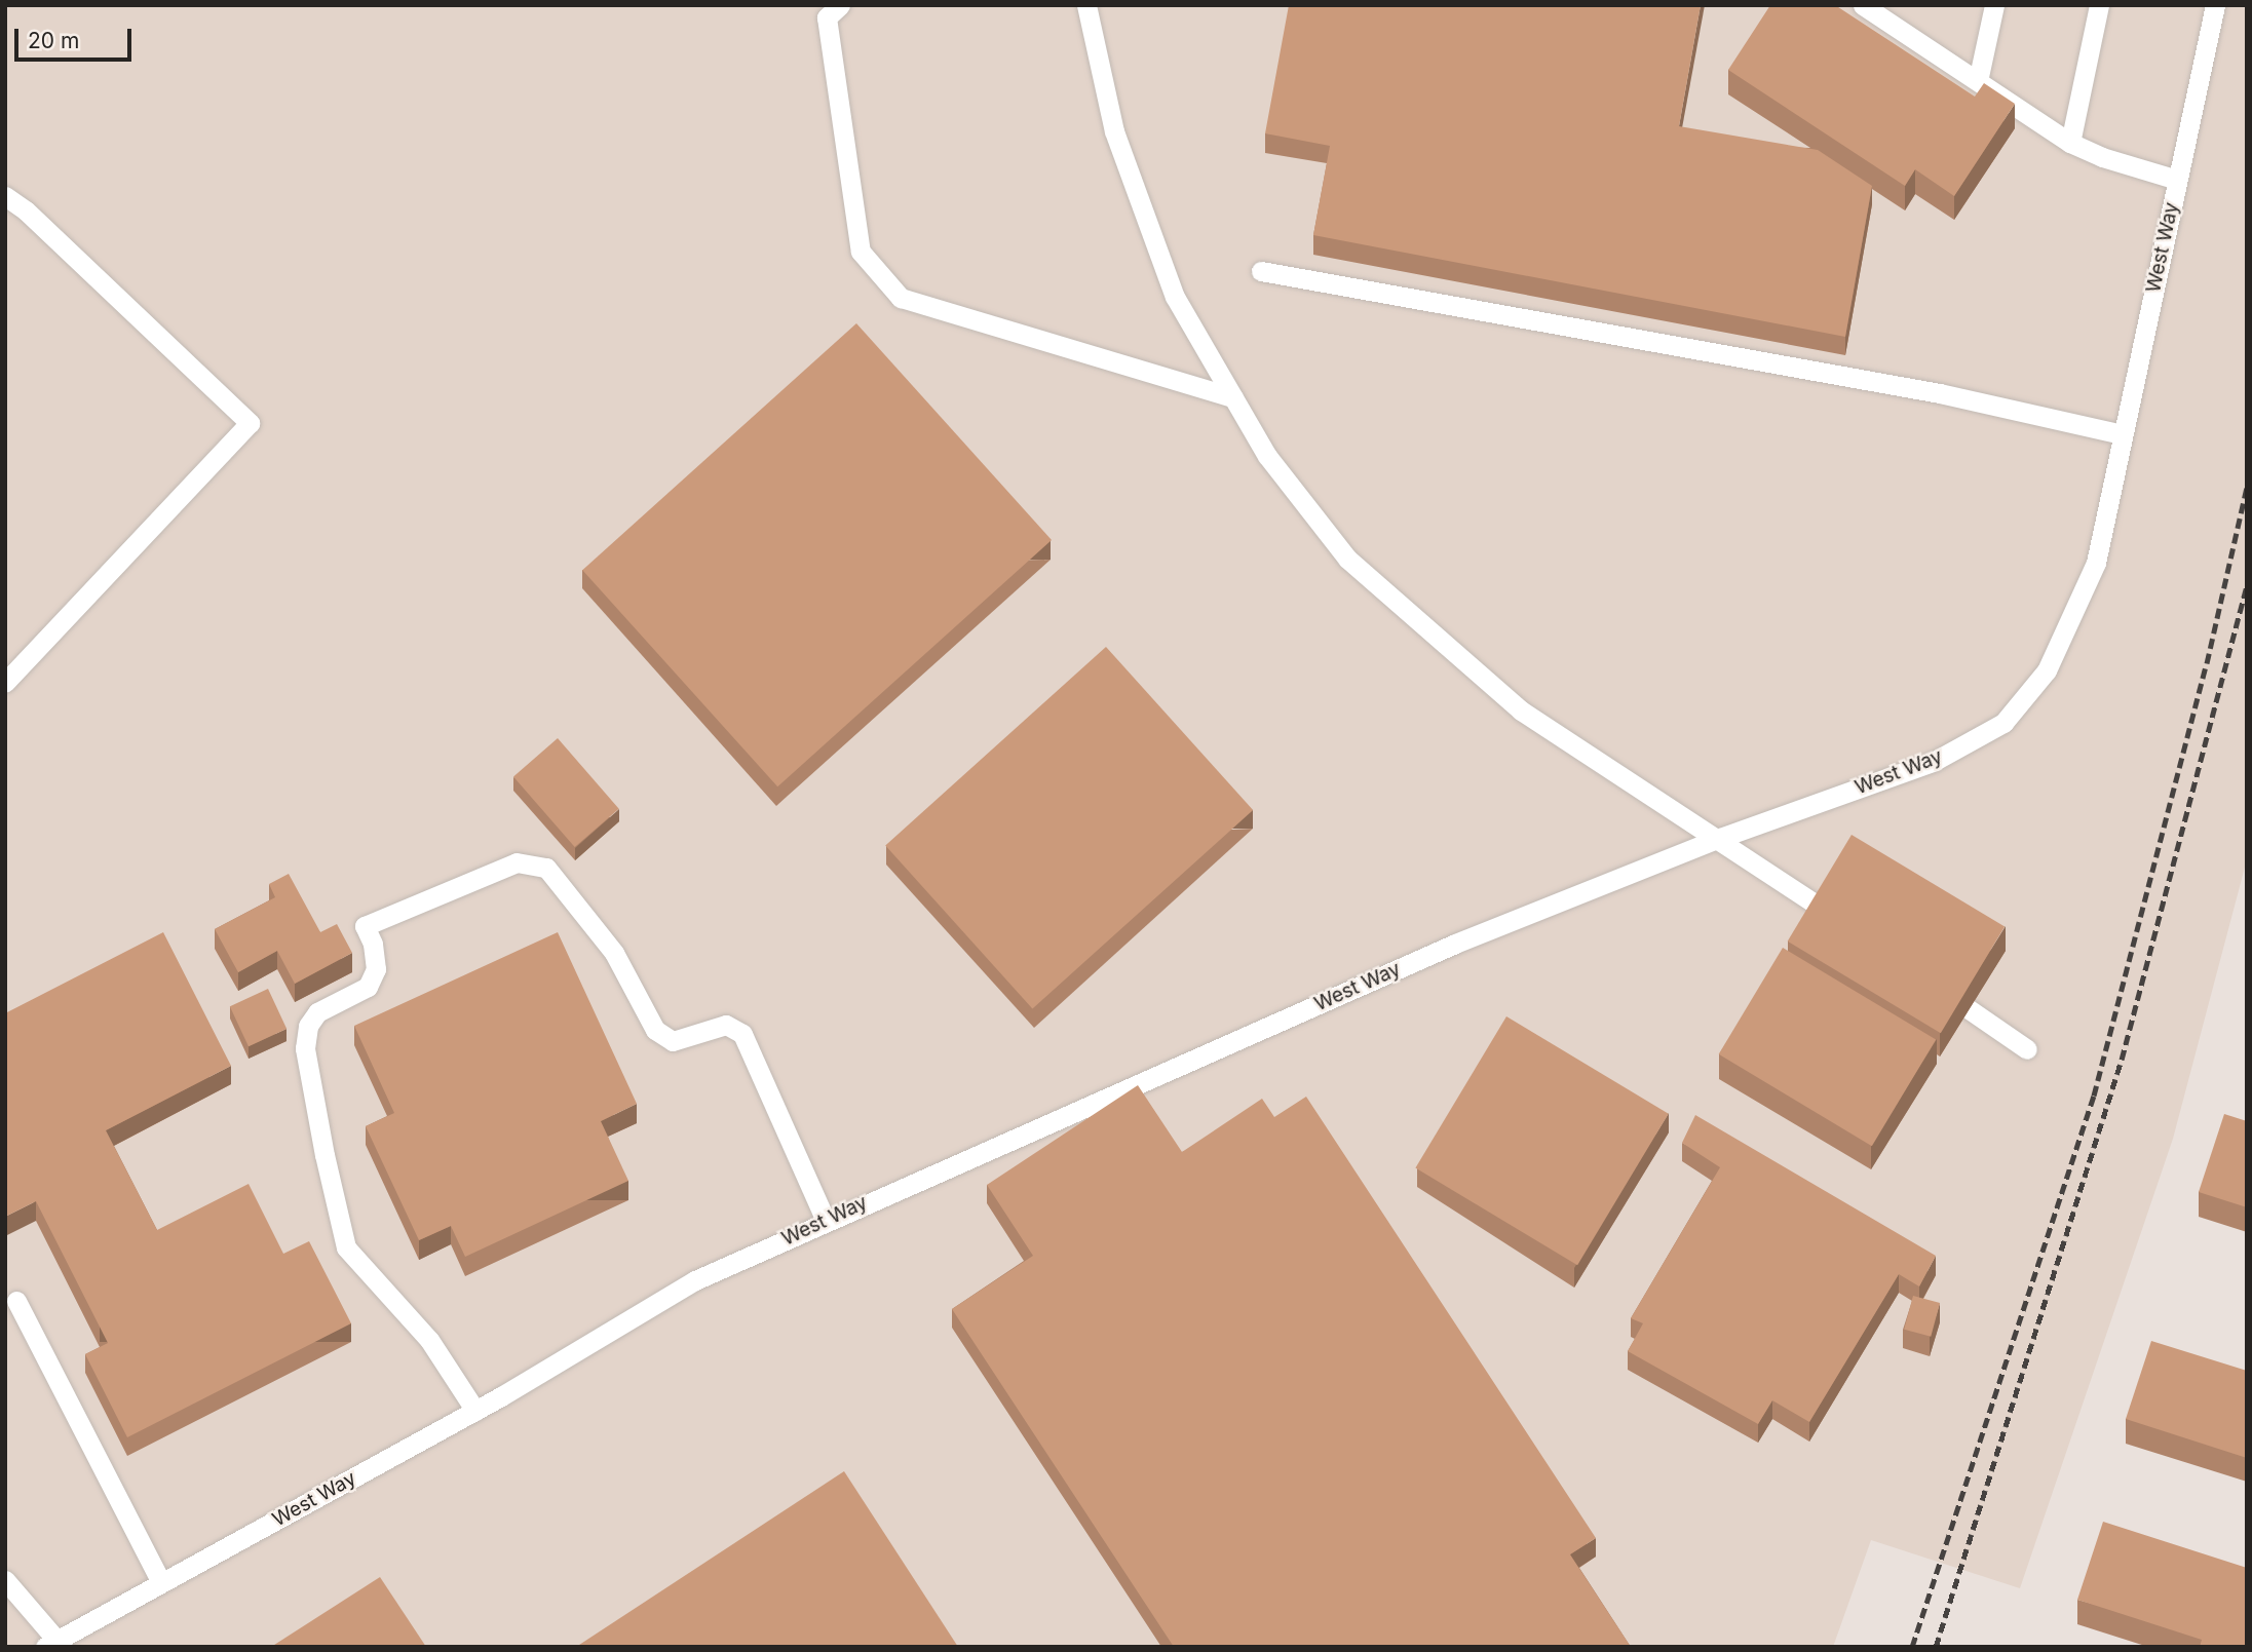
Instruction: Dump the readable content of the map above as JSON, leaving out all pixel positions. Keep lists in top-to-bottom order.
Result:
{
  "streets": {
    "lane": ["West Way"]
  },
  "scale_bar": "20 m"
}
